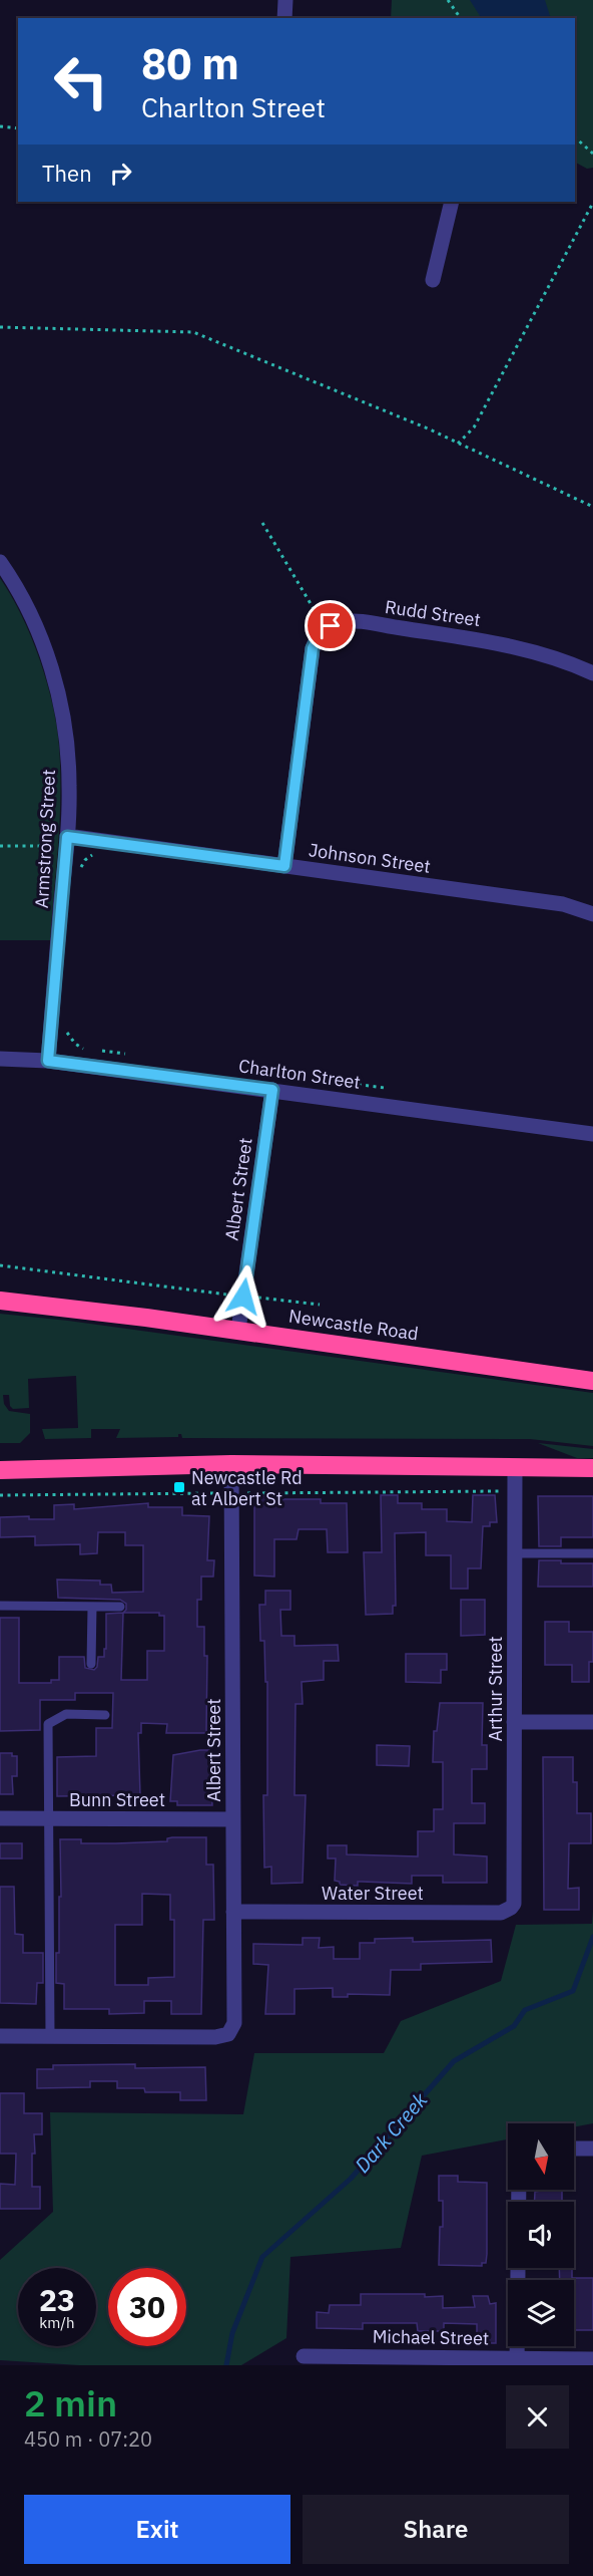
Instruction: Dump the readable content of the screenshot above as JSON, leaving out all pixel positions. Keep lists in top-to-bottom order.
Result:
{
  "streets": {
    "highway": ["Newcastle Road"],
    "street": [
      "Rudd Street",
      "Armstrong Street",
      "Johnson Street",
      "Charlton Street",
      "Albert Street",
      "Arthur Street",
      "Bunn Street",
      "Water Street",
      "Michael Street"
    ]
  },
  "crossings": [
    ["Armstrong Street", "Johnson Street"],
    ["Armstrong Street", "Charlton Street"],
    ["Charlton Street", "Albert Street"],
    ["Albert Street", "Newcastle Road"],
    ["Albert Street", "Bunn Street"],
    ["Albert Street", "Water Street"],
    ["Arthur Street", "Water Street"]
  ],
  "water": ["Dark Creek"],
  "places": {
    "transit": ["Newcastle Rd at Albert St"]
  },
  "north": "bottom",
  "page": {
    "turn": ["80 m", "Charlton Street"],
    "then": "Then",
    "speed": "23 km/h",
    "limit": "30",
    "heading": ["2 min", "450 m · 07:20"],
    "buttons": ["Exit", "Share"]
  }
}
